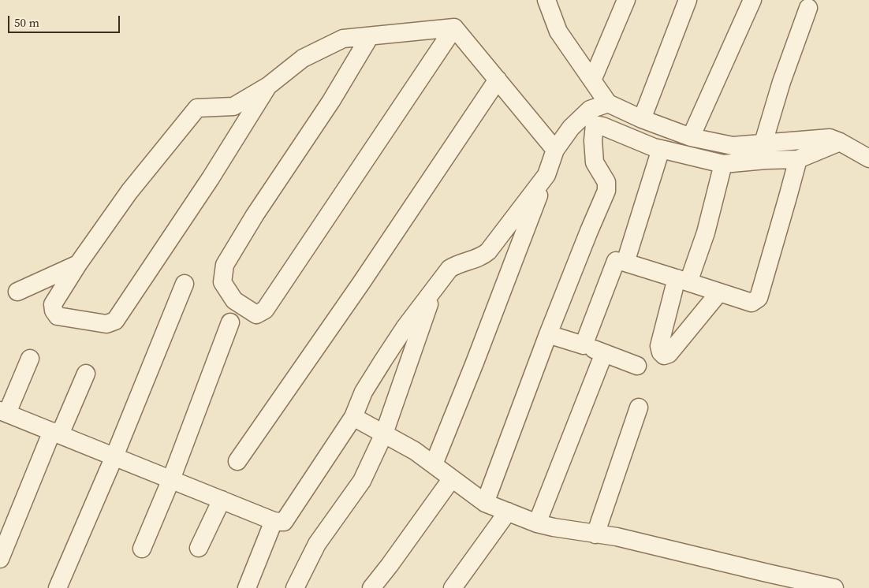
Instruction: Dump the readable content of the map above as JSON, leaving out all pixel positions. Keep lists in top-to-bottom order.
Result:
{
  "scale_bar": "50 m"
}
